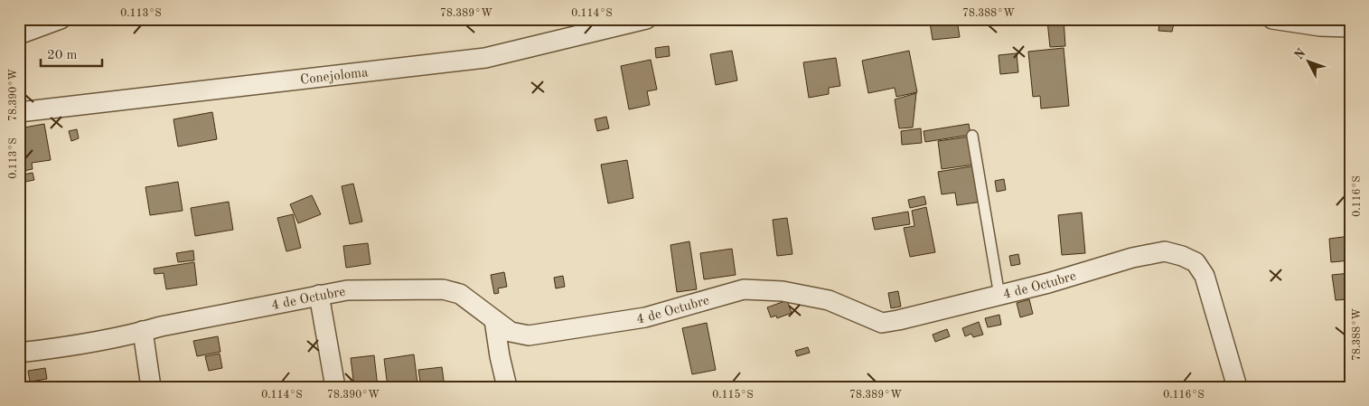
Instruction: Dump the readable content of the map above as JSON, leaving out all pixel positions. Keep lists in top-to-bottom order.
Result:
{
  "streets": {
    "street": ["Conejoloma", "4 de Octubre"]
  },
  "scale_bar": "20 m",
  "north": "top left",
  "coordinates": [
    "0.113°S",
    "78.389°W",
    "0.114°S",
    "78.388°W",
    "78.390°W",
    "0.116°S",
    "0.115°S"
  ]
}
